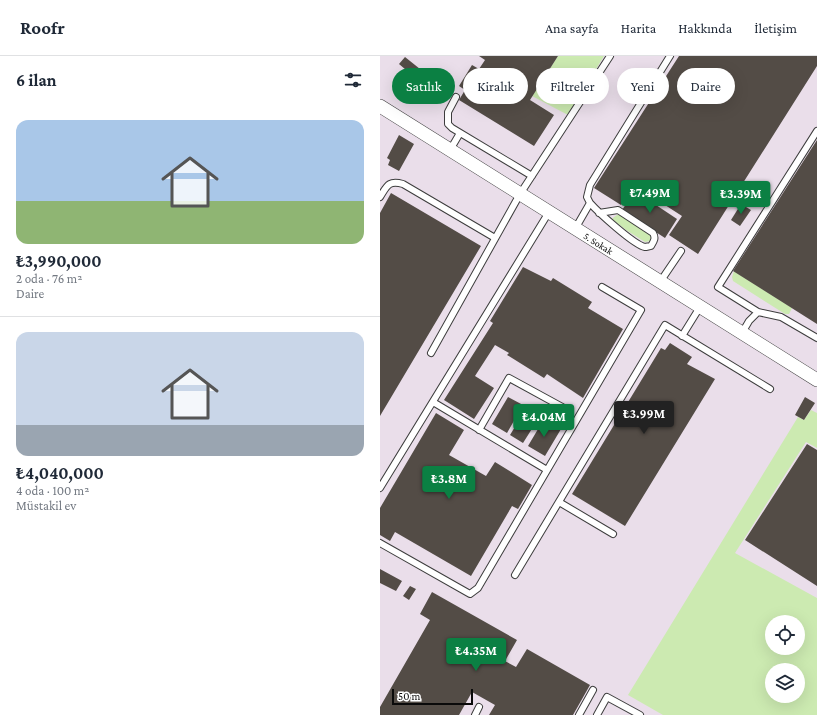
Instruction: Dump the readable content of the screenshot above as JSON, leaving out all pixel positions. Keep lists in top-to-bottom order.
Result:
{
  "streets": {
    "street": ["5. Sokak"]
  },
  "scale_bar": "50 m",
  "page": {
    "header": "Roofr",
    "nav": [
      "Ana sayfa",
      "Harita",
      "Hakkında",
      "İletişim"
    ],
    "heading": "6 ilan",
    "chip": [
      "Satılık",
      "Kiralık",
      "Filtreler",
      "Yeni",
      "Daire"
    ],
    "list": [
      {
        "name": "₺3,990,000",
        "note": "2 oda · 76 m² · Daire"
      },
      {
        "name": "₺4,040,000",
        "note": "4 oda · 100 m² · Müstakil ev"
      }
    ],
    "price": [
      "₺7.49M",
      "₺3.39M",
      "₺3.99M",
      "₺4.04M",
      "₺3.8M",
      "₺4.35M"
    ],
    "scale": "50 m"
  }
}
